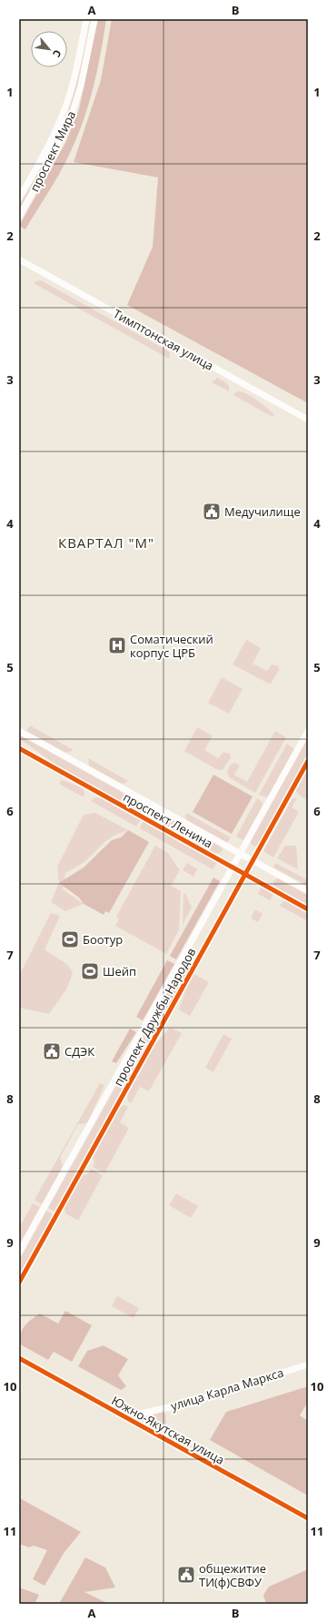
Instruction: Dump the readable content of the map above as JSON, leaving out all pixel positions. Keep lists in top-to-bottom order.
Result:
{
  "streets": {
    "street": [
      "проспект Мира",
      "Тимптонская улица",
      "проспект Ленина",
      "проспект Дружбы Народов",
      "улица Карла Маркса",
      "Южно-Якутская улица"
    ]
  },
  "crossings": [
    ["проспект Ленина", "проспект Дружбы Народов"],
    ["улица Карла Маркса", "Южно-Якутская улица"]
  ],
  "districts": ["КВАРТАЛ \"М\""],
  "places": {
    "public building": ["Медучилище", "СДЭК", "общежитие ТИ(ф)СВФУ"],
    "hospital": ["Соматический корпус ЦРБ"],
    "sports": ["Боотур", "Шейп"]
  },
  "north": "bottom right",
  "grid": {
    "columns": ["A", "B"],
    "rows": [
      "1",
      "2",
      "3",
      "4",
      "5",
      "6",
      "7",
      "8",
      "9",
      "10",
      "11"
    ]
  }
}
